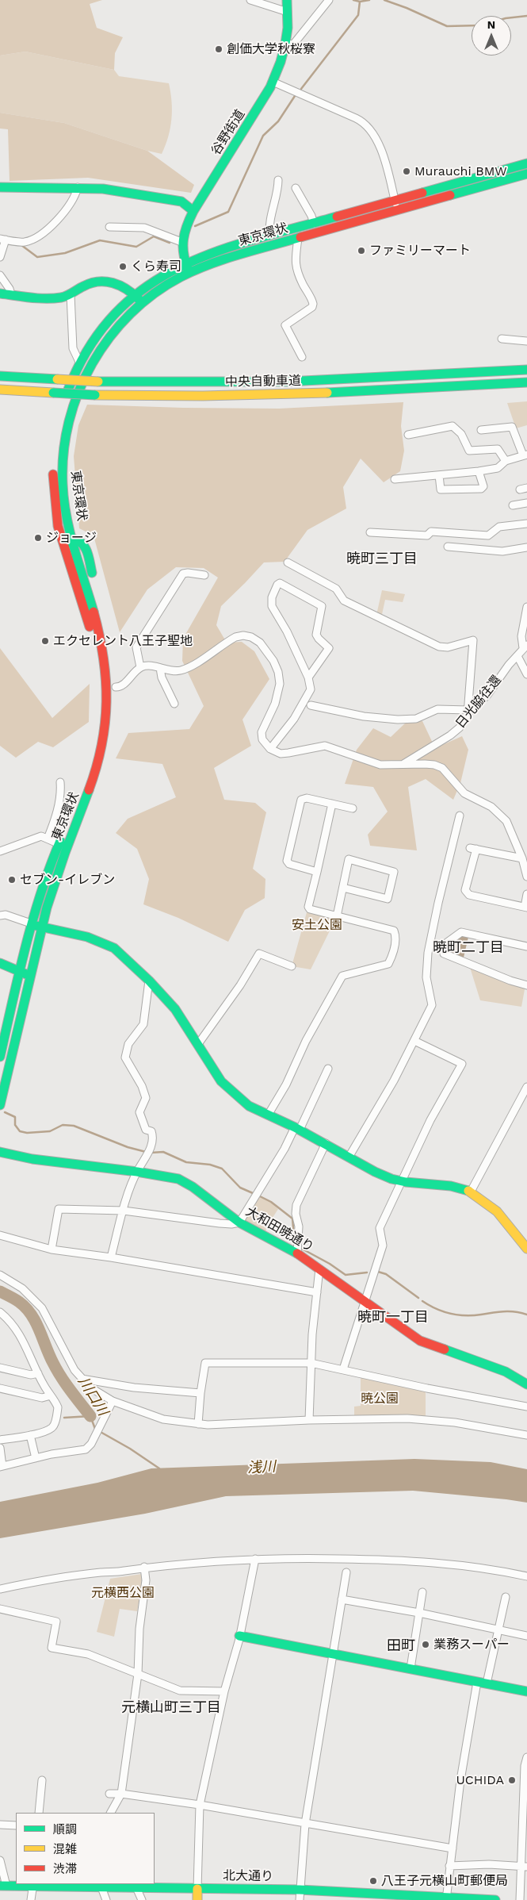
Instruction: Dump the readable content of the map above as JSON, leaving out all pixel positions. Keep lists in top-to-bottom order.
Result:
{
  "streets": {
    "main road": [
      "谷野街道",
      "東京環状",
      "中央自動車道",
      "大和田暁通り",
      "北大通り"
    ],
    "street": ["日光脇往還"]
  },
  "crossings": [
    ["谷野街道", "東京環状"]
  ],
  "districts": [
    "暁町三丁目",
    "暁町二丁目",
    "暁町一丁目",
    "田町",
    "元横山町三丁目"
  ],
  "water": ["川口川", "浅川"],
  "parks": ["安土公園", "暁公園", "元横西公園"],
  "places": [
    "創価大学秋桜寮",
    "Murauchi BMW",
    "ファミリーマート",
    "くら寿司",
    "ジョージ",
    "エクセレント八王子聖地",
    "セブン-イレブン",
    "業務スーパー",
    "UCHIDA",
    "八王子元横山町郵便局"
  ],
  "legend": ["順調", "混雑", "渋滞"],
  "north": "top"
}
